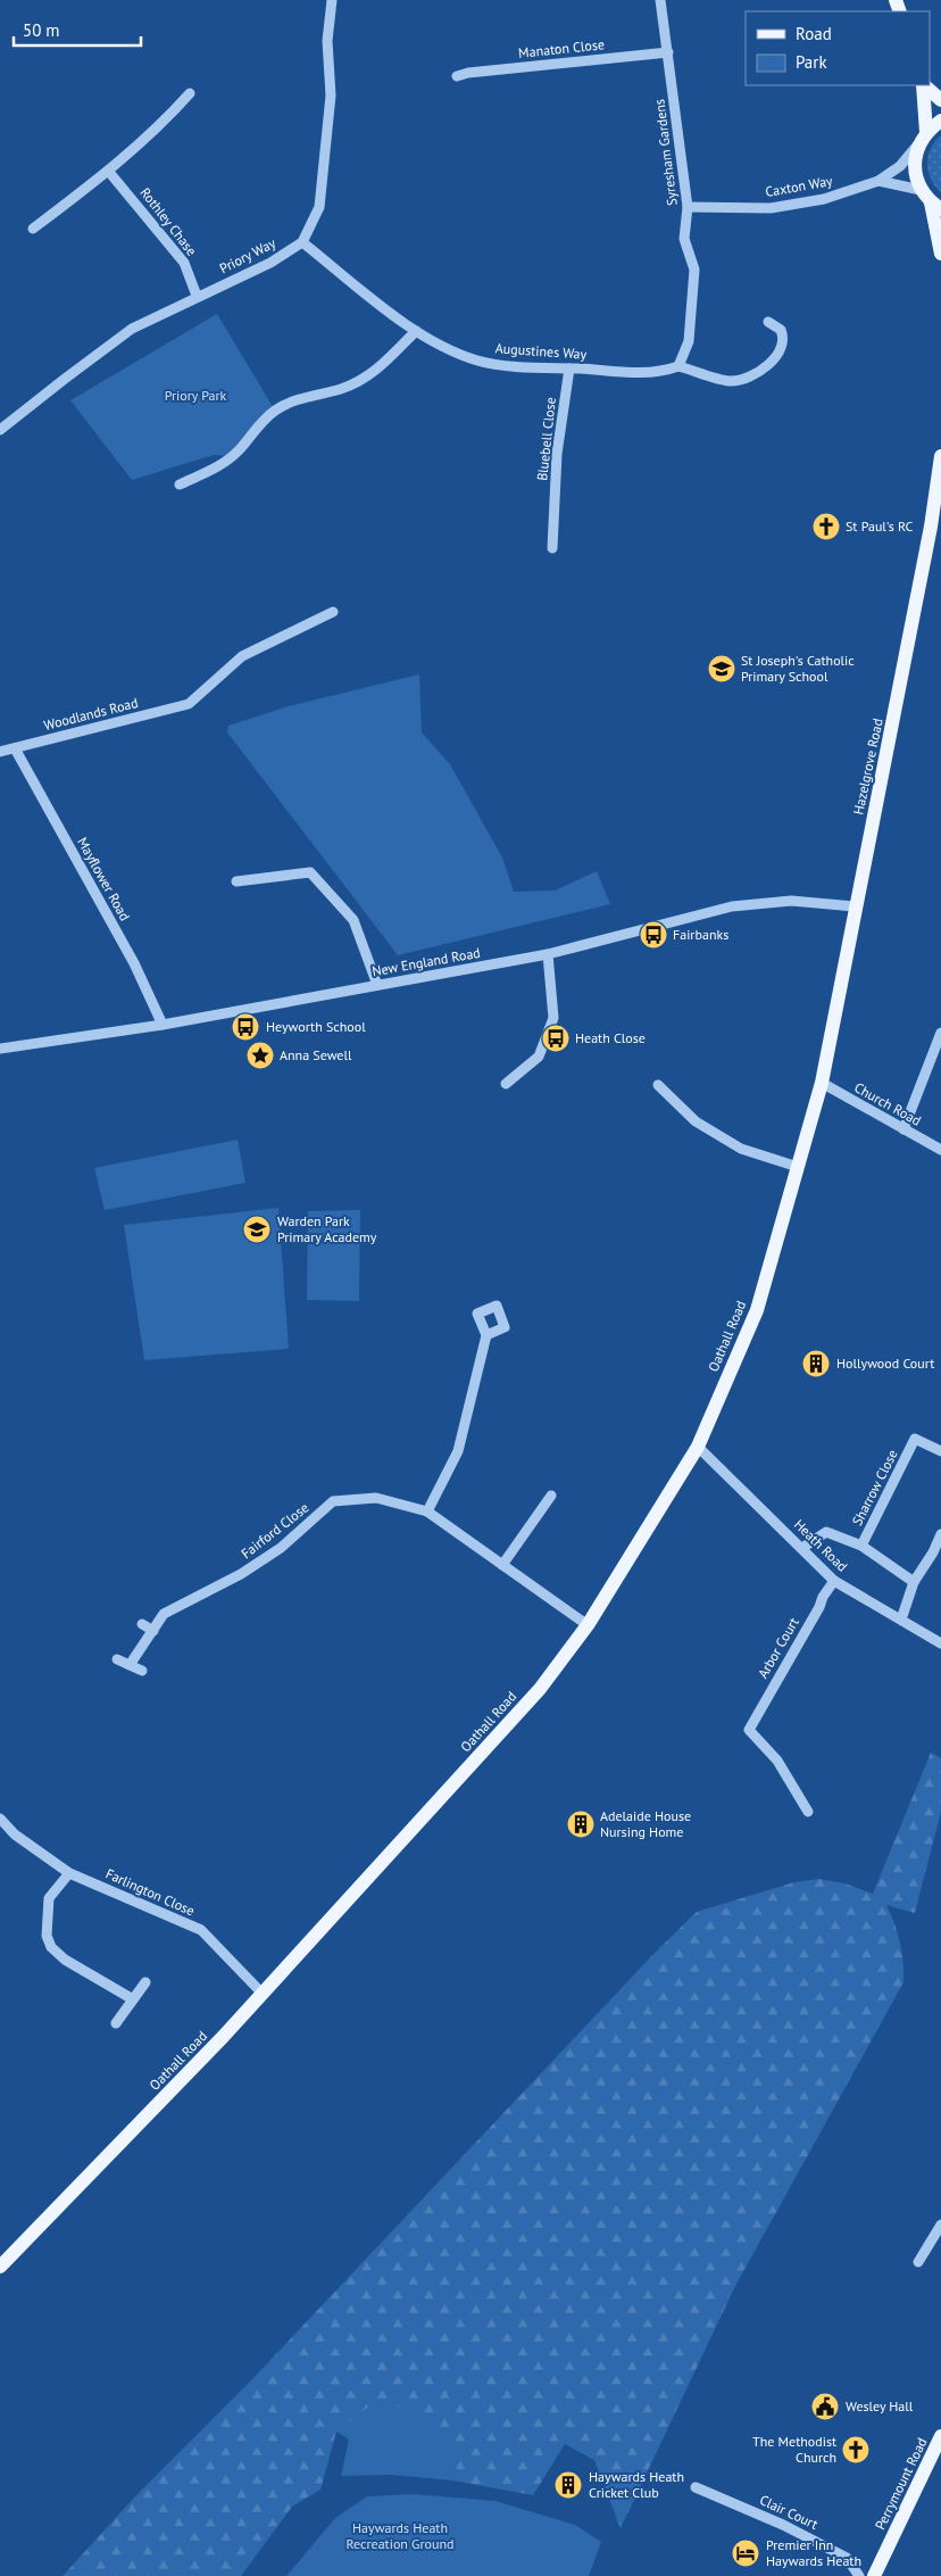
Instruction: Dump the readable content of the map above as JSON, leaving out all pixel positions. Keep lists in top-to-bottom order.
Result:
{
  "streets": {
    "main road": ["Hazelgrove Road", "Oathall Road", "Perrymount Road"],
    "street": [
      "Manaton Close",
      "Syresham Gardens",
      "Caxton Way",
      "Rothley Chase",
      "Priory Way",
      "Augustines Way",
      "Bluebell Close",
      "Woodlands Road",
      "Mayflower Road",
      "New England Road",
      "Church Road",
      "Sharrow Close",
      "Fairford Close",
      "Heath Road",
      "Arbor Court",
      "Farlington Close",
      "Clair Court"
    ]
  },
  "crossings": [
    ["Manaton Close", "Syresham Gardens"],
    ["Syresham Gardens", "Caxton Way"],
    ["Syresham Gardens", "Augustines Way"],
    ["Rothley Chase", "Priory Way"],
    ["Priory Way", "Augustines Way"],
    ["Augustines Way", "Bluebell Close"],
    ["Woodlands Road", "Mayflower Road"],
    ["Hazelgrove Road", "New England Road"],
    ["Hazelgrove Road", "Church Road"],
    ["Hazelgrove Road", "Oathall Road"],
    ["Mayflower Road", "New England Road"],
    ["Church Road", "Oathall Road"],
    ["Oathall Road", "Fairford Close"],
    ["Oathall Road", "Heath Road"],
    ["Oathall Road", "Farlington Close"],
    ["Sharrow Close", "Heath Road"],
    ["Heath Road", "Arbor Court"]
  ],
  "parks": ["Priory Park", "Haywards Heath Recreation Ground"],
  "places": {
    "church": ["St Paul's RC", "The Methodist Church"],
    "school or university": ["St Joseph's Catholic Primary School", "Warden Park Primary Academy"],
    "bus stop": ["Fairbanks", "Heyworth School", "Heath Close"],
    "place": ["Anna Sewell"],
    "building": ["Hollywood Court", "Adelaide House Nursing Home", "Haywards Heath Cricket Club"],
    "public building": ["Wesley Hall"],
    "hotel": ["Premier Inn Haywards Heath"]
  },
  "legend": ["Road", "Park"],
  "scale_bar": "50 m"
}
